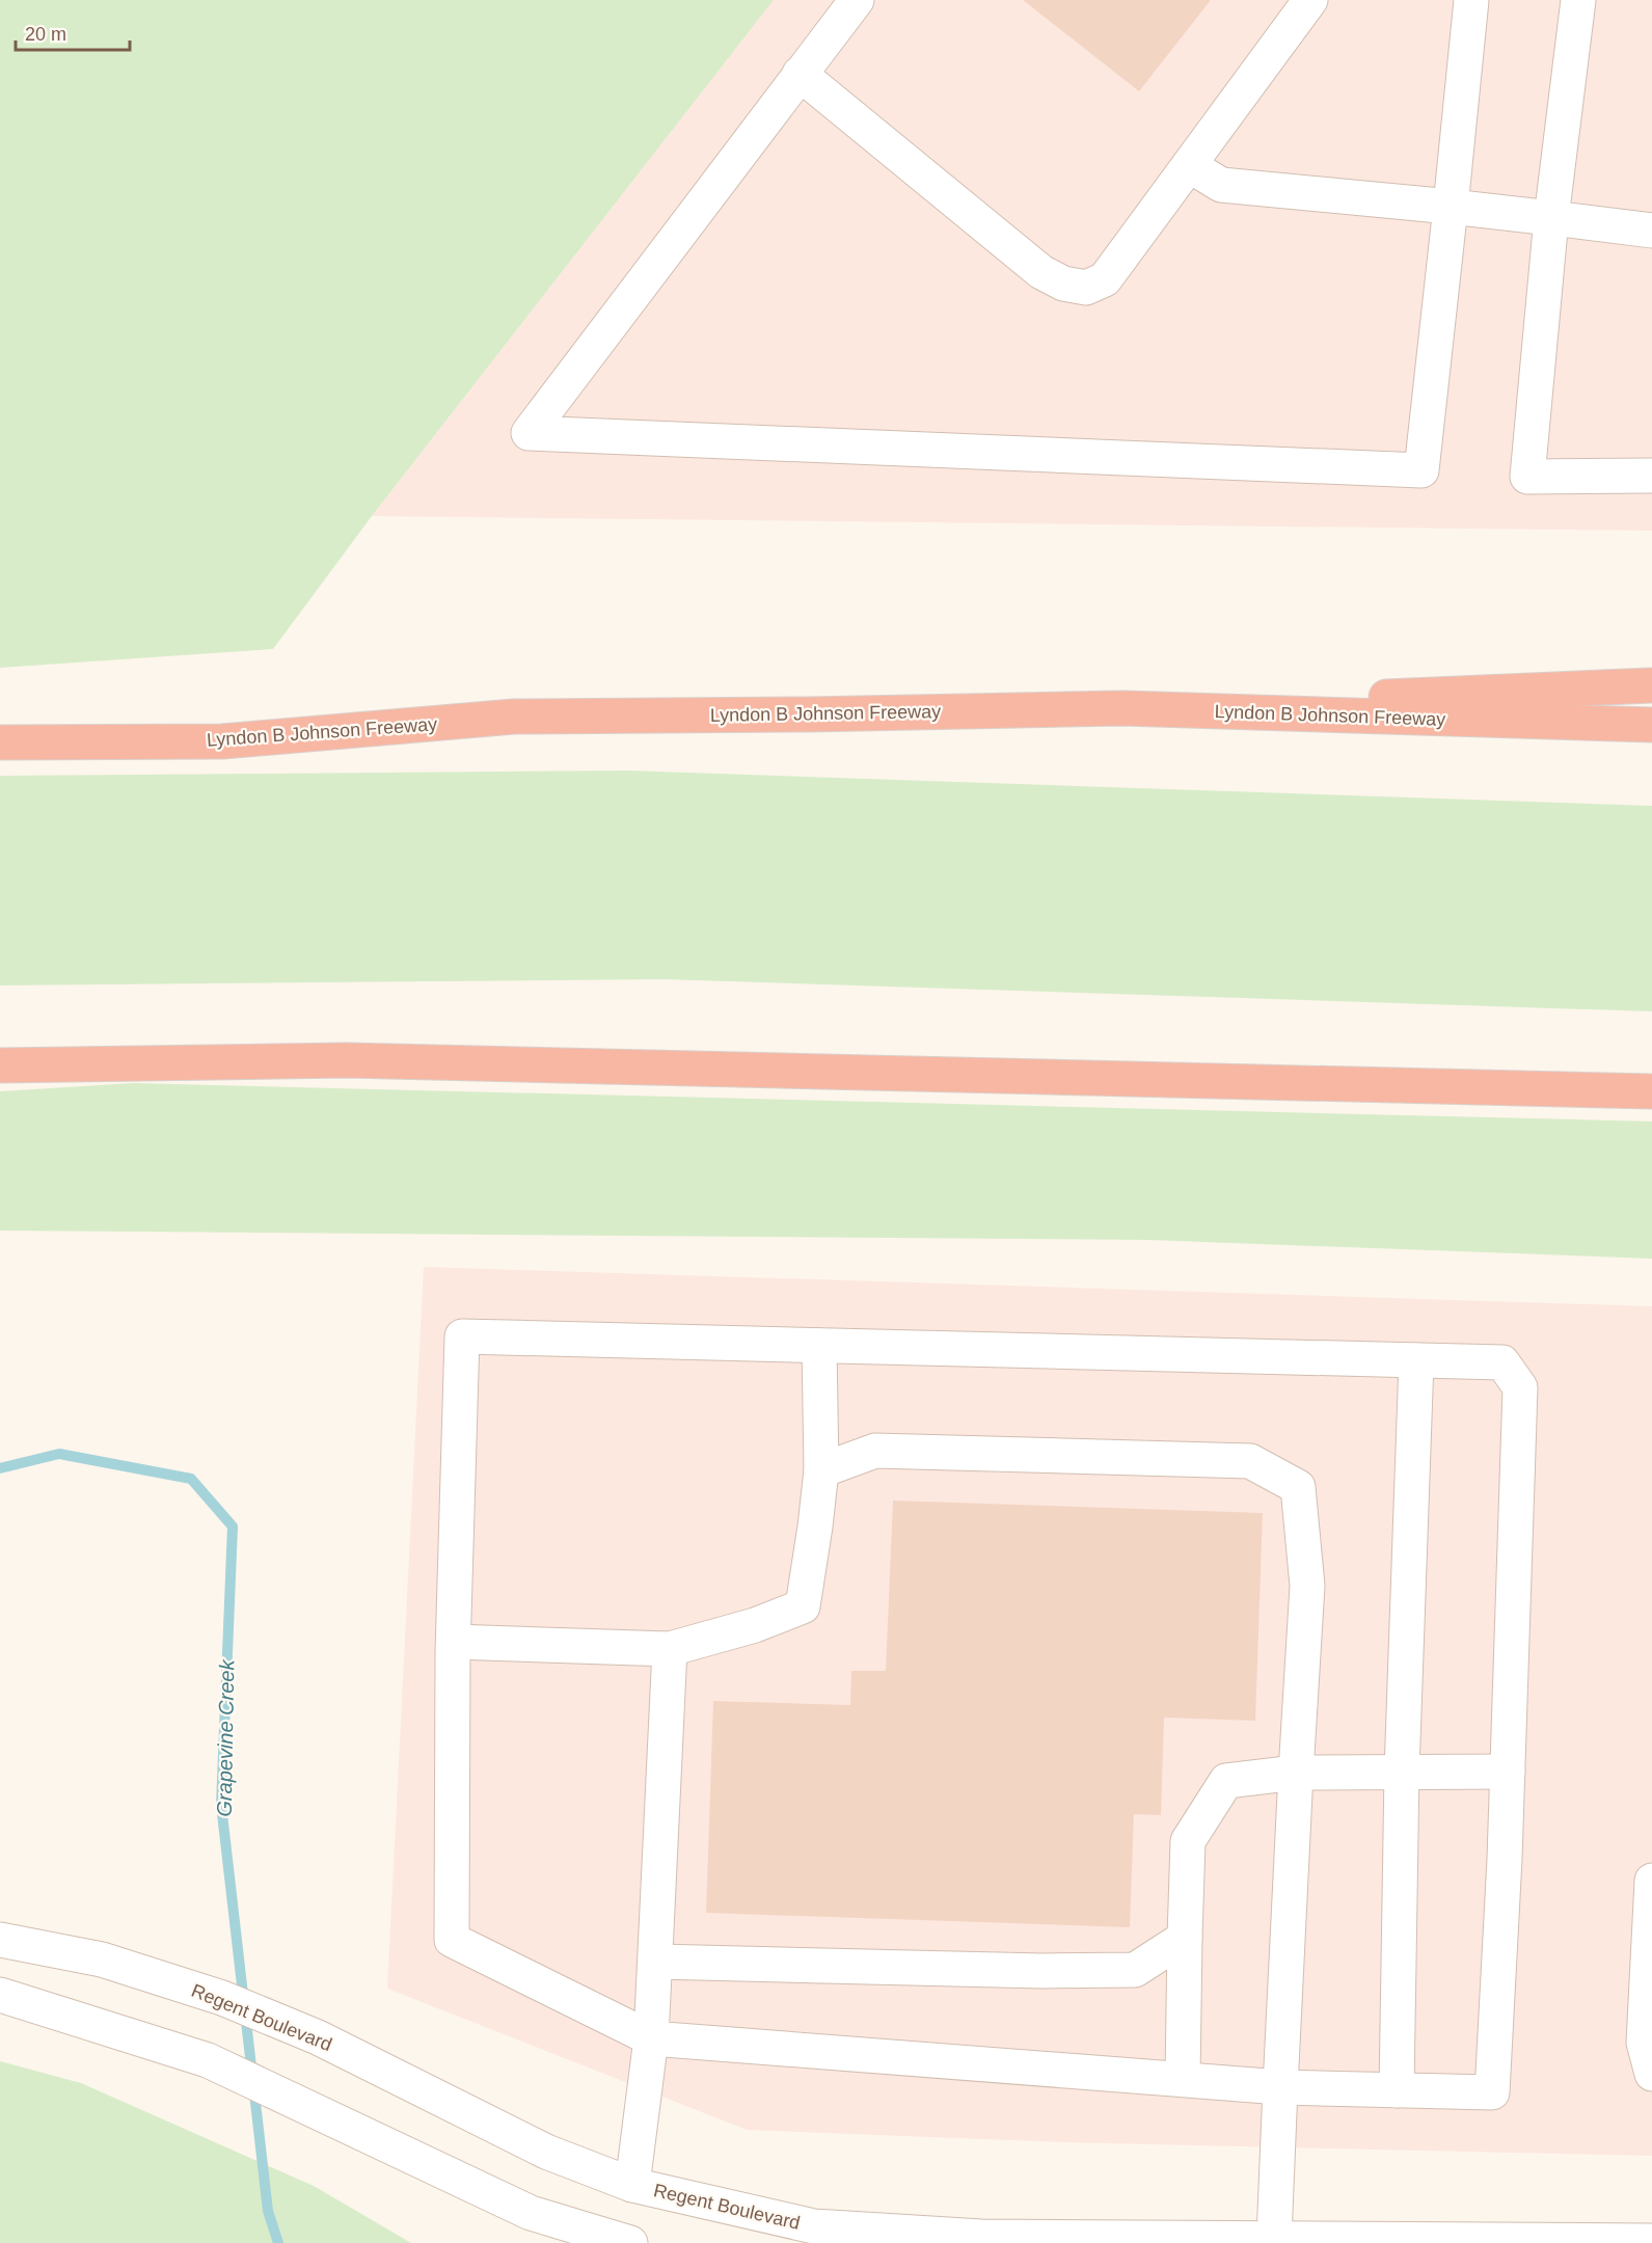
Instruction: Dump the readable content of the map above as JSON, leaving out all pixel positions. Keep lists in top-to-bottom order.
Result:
{
  "streets": {
    "highway": ["Lyndon B Johnson Freeway"],
    "street": ["Regent Boulevard"]
  },
  "water": ["Grapevine Creek"],
  "scale_bar": "20 m"
}
